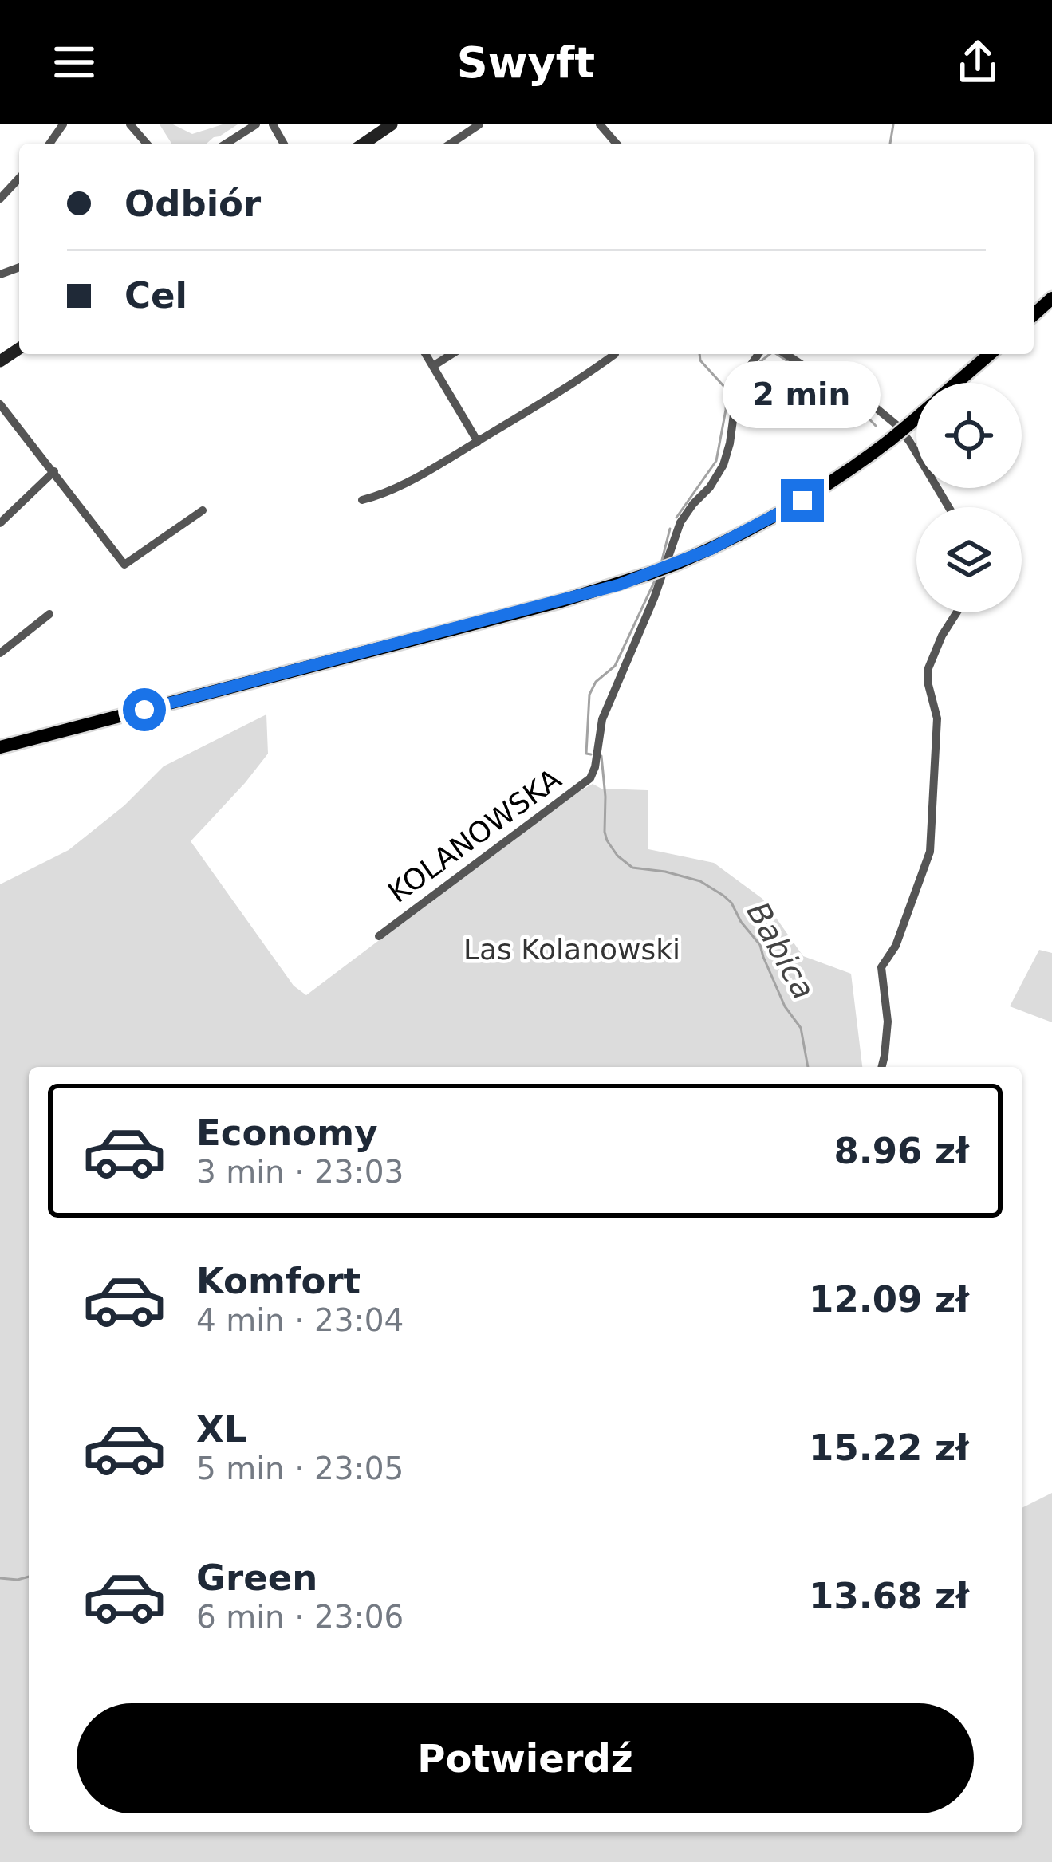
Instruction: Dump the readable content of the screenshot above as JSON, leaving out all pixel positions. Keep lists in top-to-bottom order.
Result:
{
  "streets": {
    "street": ["KOLANOWSKA"]
  },
  "water": ["Babica"],
  "parks": ["Las Kolanowski"],
  "page": {
    "header": "Swyft",
    "banner": ["Odbiór", "Cel"],
    "bubble": "2 min",
    "list": [
      {
        "name": "Economy",
        "note": "3 min · 23:03",
        "value": "8.96 zł"
      },
      {
        "name": "Komfort",
        "note": "4 min · 23:04",
        "value": "12.09 zł"
      },
      {
        "name": "XL",
        "note": "5 min · 23:05",
        "value": "15.22 zł"
      },
      {
        "name": "Green",
        "note": "6 min · 23:06",
        "value": "13.68 zł"
      }
    ],
    "buttons": "Potwierdź"
  }
}
